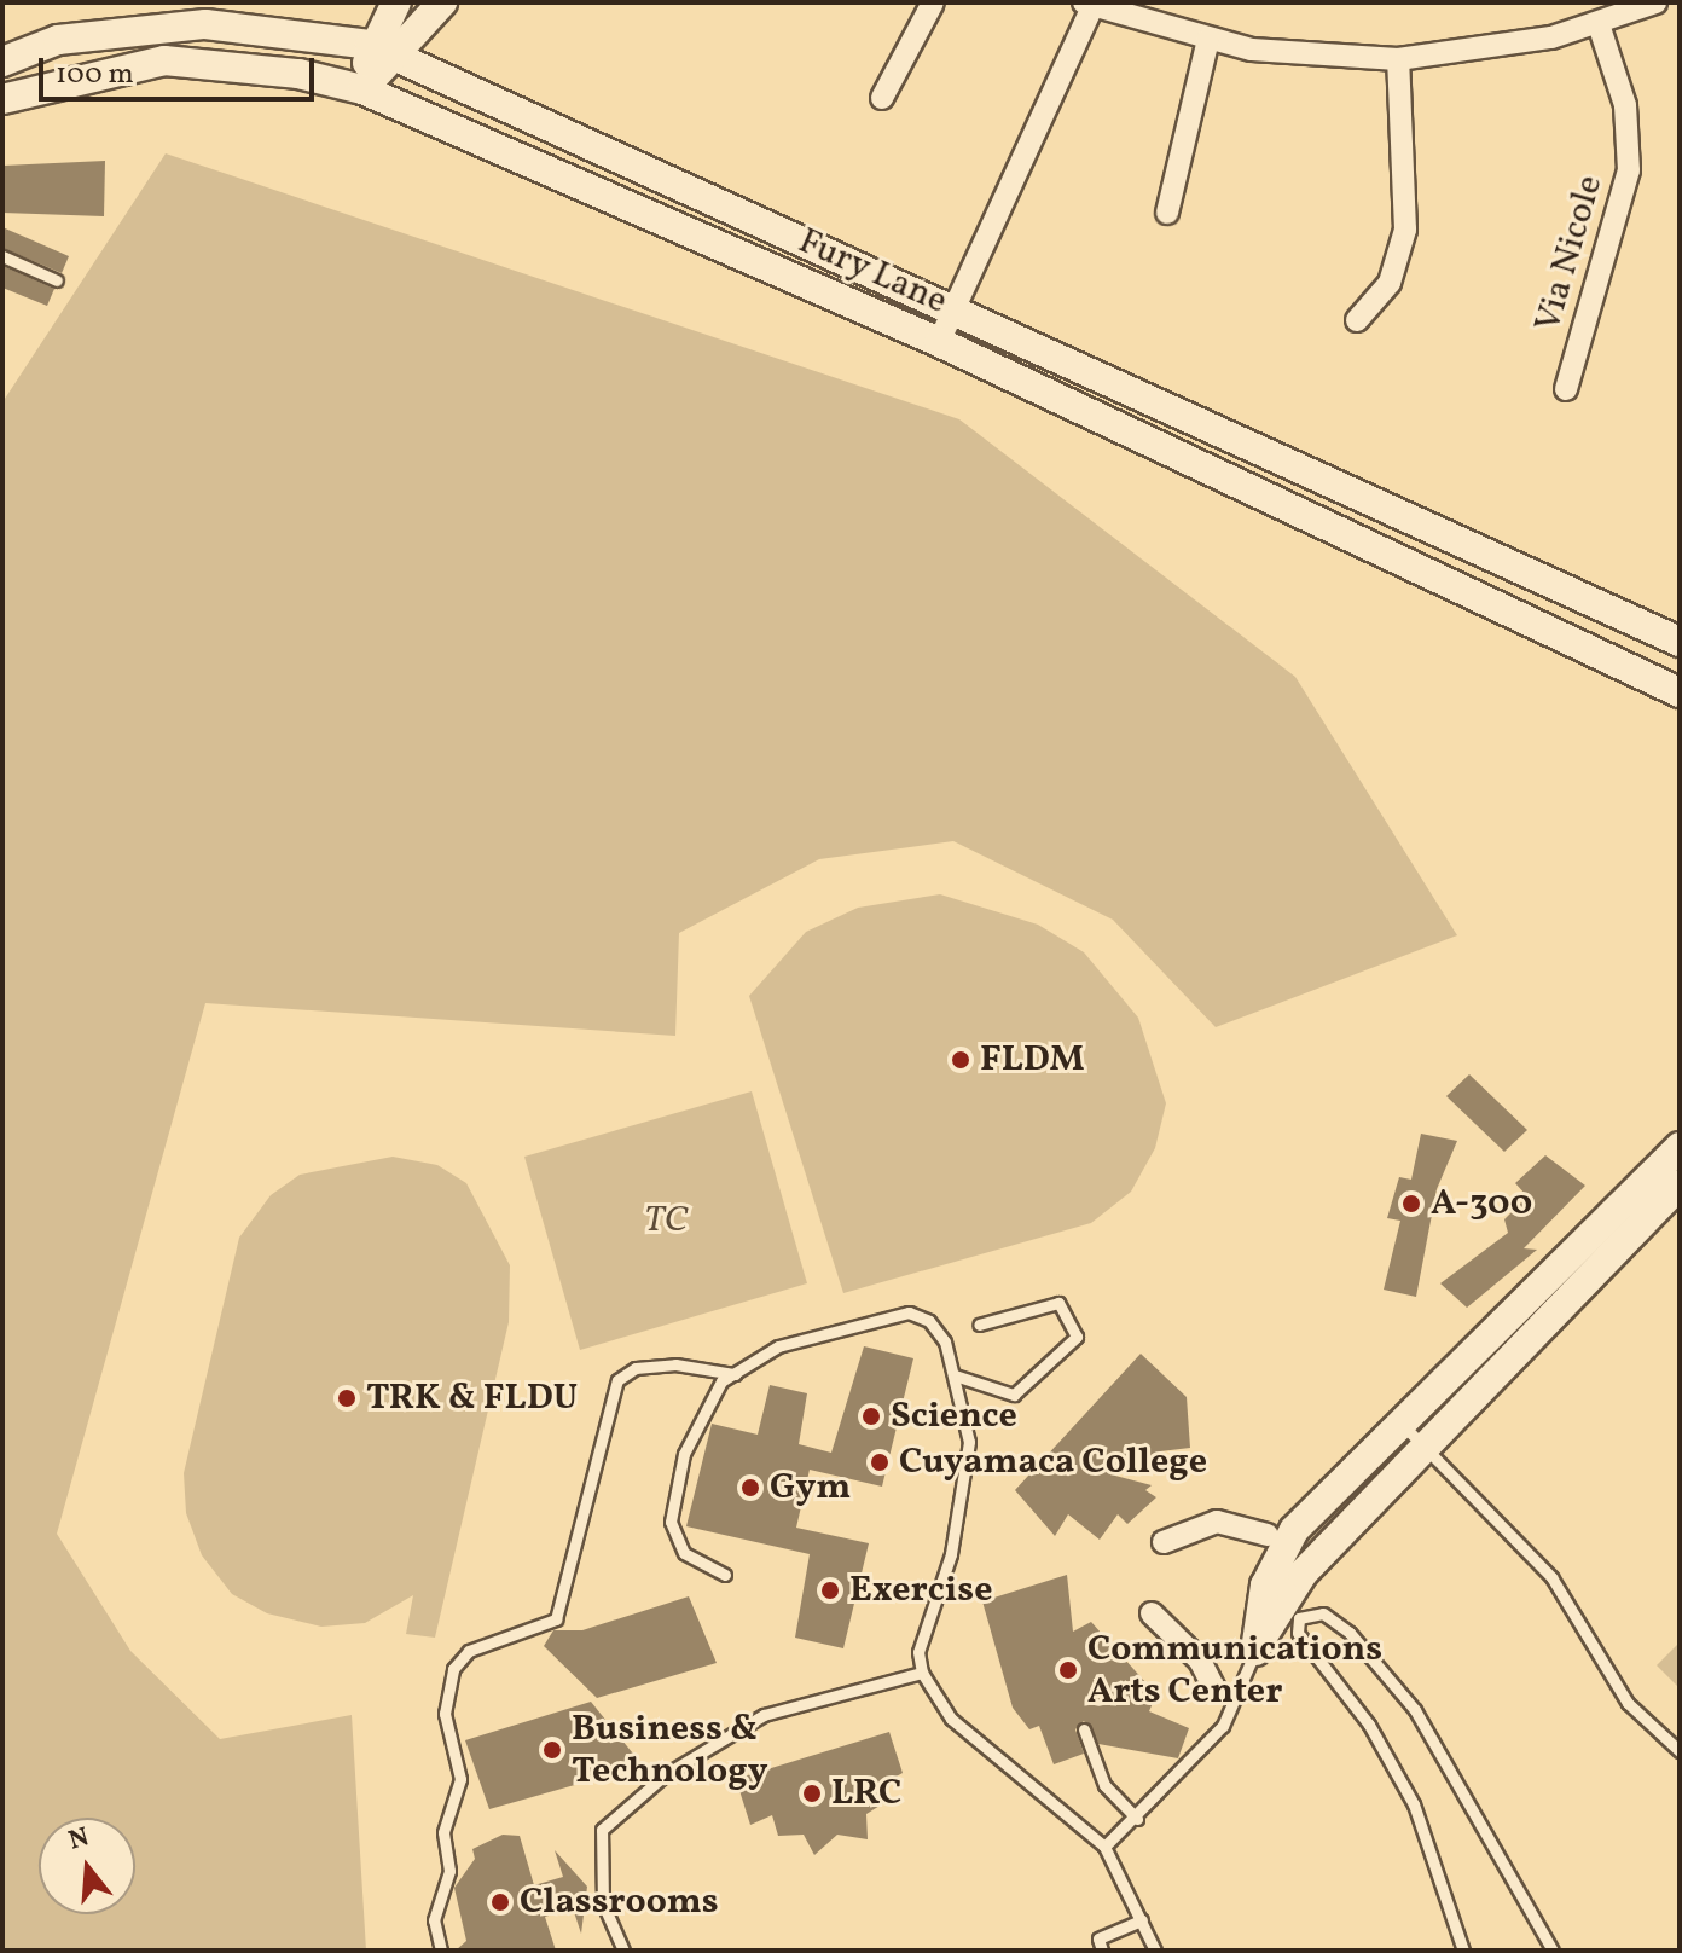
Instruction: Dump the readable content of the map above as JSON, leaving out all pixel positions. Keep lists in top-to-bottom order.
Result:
{
  "streets": {
    "main road": ["Fury Lane"],
    "street": ["Via Nicole"]
  },
  "parks": ["TC"],
  "places": [
    "FLDM",
    "A-300",
    "TRK & FLDU",
    "Science",
    "Cuyamaca College",
    "Gym",
    "Exercise",
    "Communications Arts Center",
    "Business & Technology",
    "LRC",
    "Classrooms"
  ],
  "scale_bar": "100 m",
  "north": "top"
}
